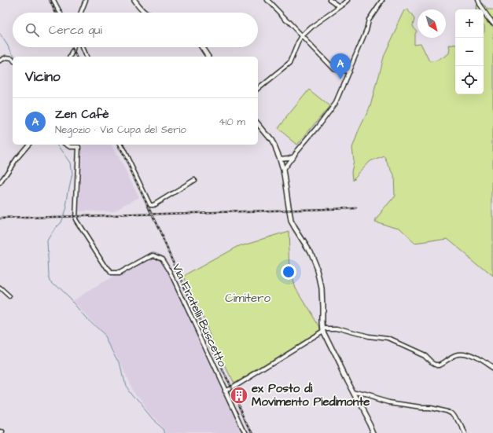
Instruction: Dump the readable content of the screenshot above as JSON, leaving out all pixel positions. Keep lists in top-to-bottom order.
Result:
{
  "streets": {
    "street": ["Via Fratelli Buscetto"]
  },
  "parks": ["Cimitero"],
  "places": {
    "building": ["ex Posto di Movimento Piedimonte"]
  },
  "north": "bottom right",
  "page": {
    "map_buttons": ["+", "−"],
    "search": "Cerca qui",
    "pins": "A",
    "heading": "Vicino",
    "list": [
      {
        "mark": "A",
        "name": "Zen Cafè",
        "note": "Negozio · Via Cupa del Serio",
        "value": "410 m"
      }
    ]
  }
}
